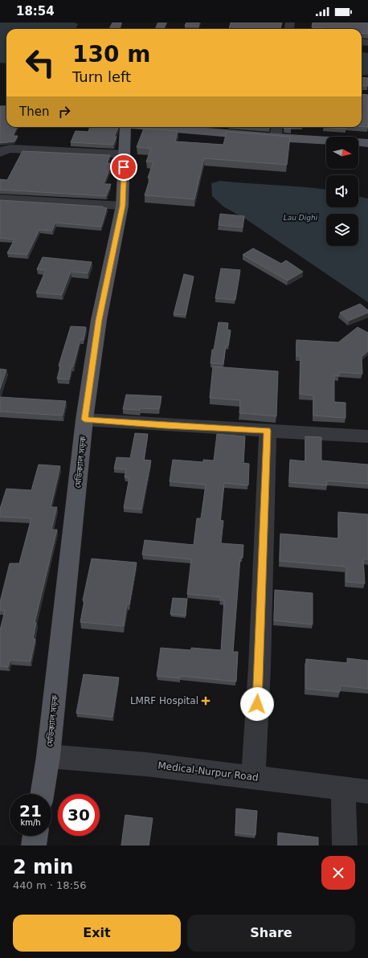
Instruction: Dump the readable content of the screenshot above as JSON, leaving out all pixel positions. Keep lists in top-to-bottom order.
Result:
{
  "streets": {
    "main road": ["মেডিক্যাল সড়ক"],
    "street": ["Medical-Nurpur Road"]
  },
  "crossings": [
    ["মেডিক্যাল সড়ক", "Medical-Nurpur Road"]
  ],
  "water": ["Lau Dighi"],
  "places": {
    "health": ["LMRF Hospital"]
  },
  "north": "right",
  "page": {
    "status": "18:54",
    "turn": ["130 m", "Turn left"],
    "then": "Then",
    "speed": "21 km/h",
    "limit": "30",
    "heading": ["2 min", "440 m · 18:56"],
    "buttons": ["Exit", "Share"]
  }
}
